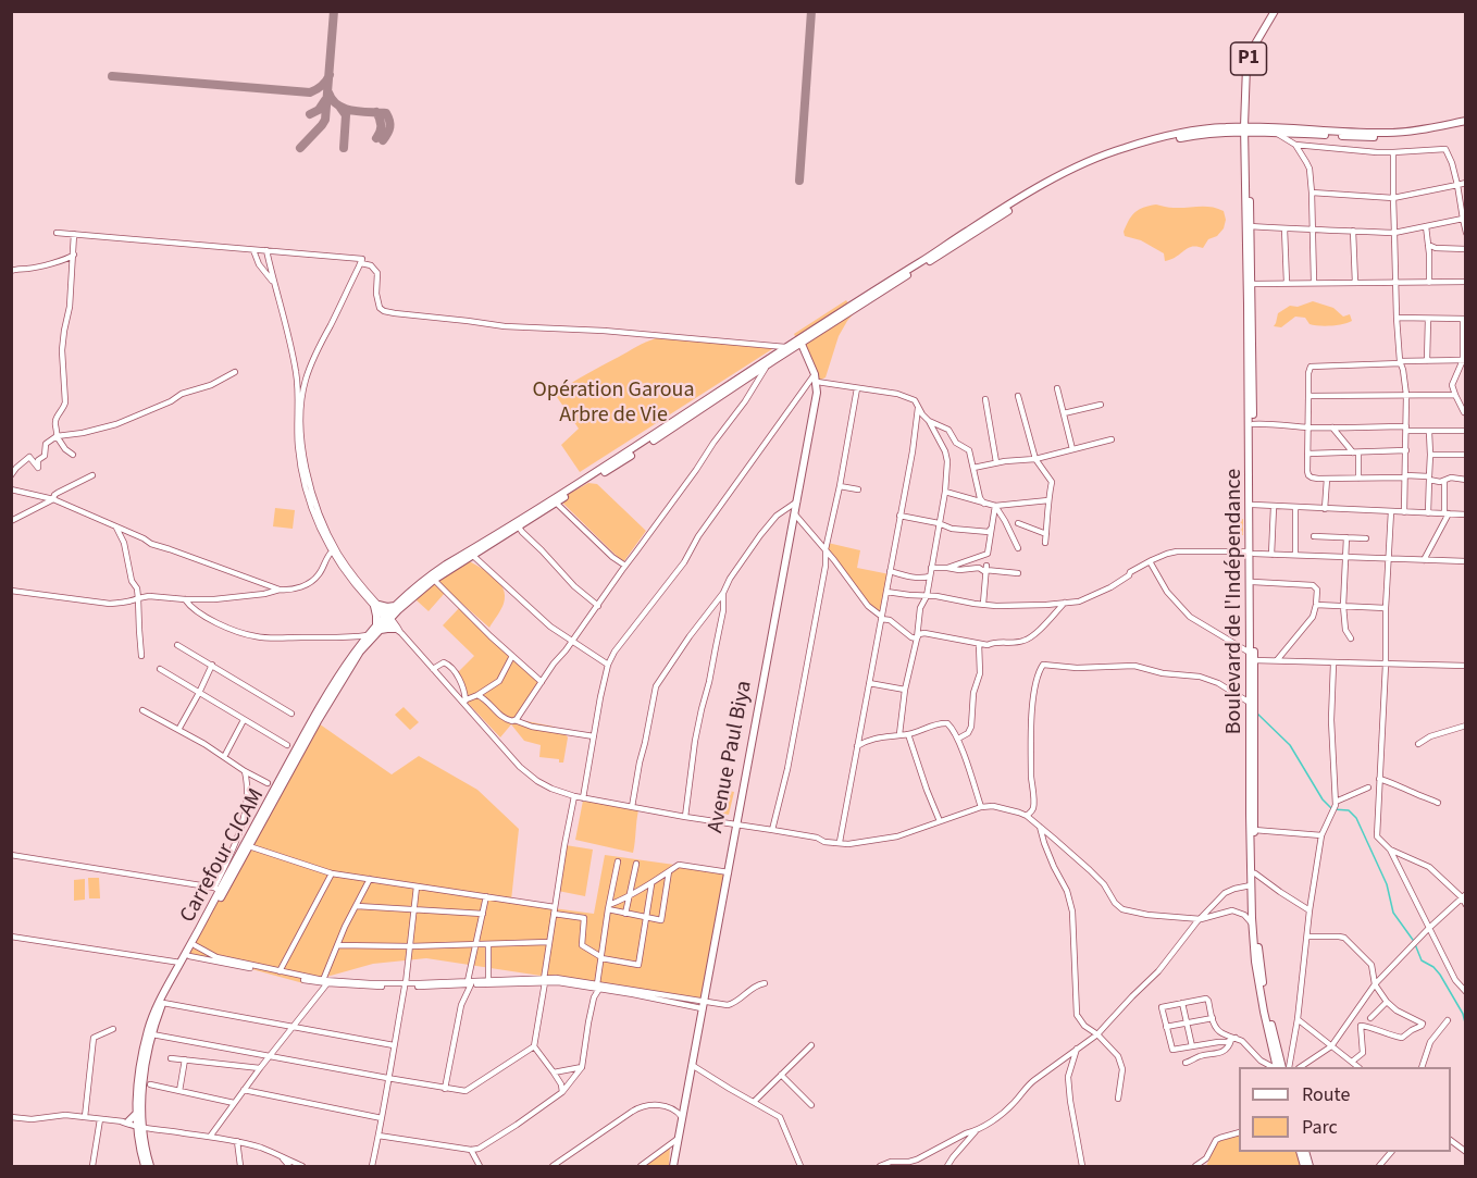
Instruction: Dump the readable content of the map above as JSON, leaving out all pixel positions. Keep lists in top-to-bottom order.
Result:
{
  "streets": {
    "main road": [
      "P1",
      "Boulevard de l'Indépendance",
      "Avenue Paul Biya",
      "Carrefour CICAM"
    ]
  },
  "crossings": [
    ["P1", "Boulevard de l'Indépendance"]
  ],
  "parks": ["Opération Garoua Arbre de Vie"],
  "legend": ["Route", "Parc"]
}
